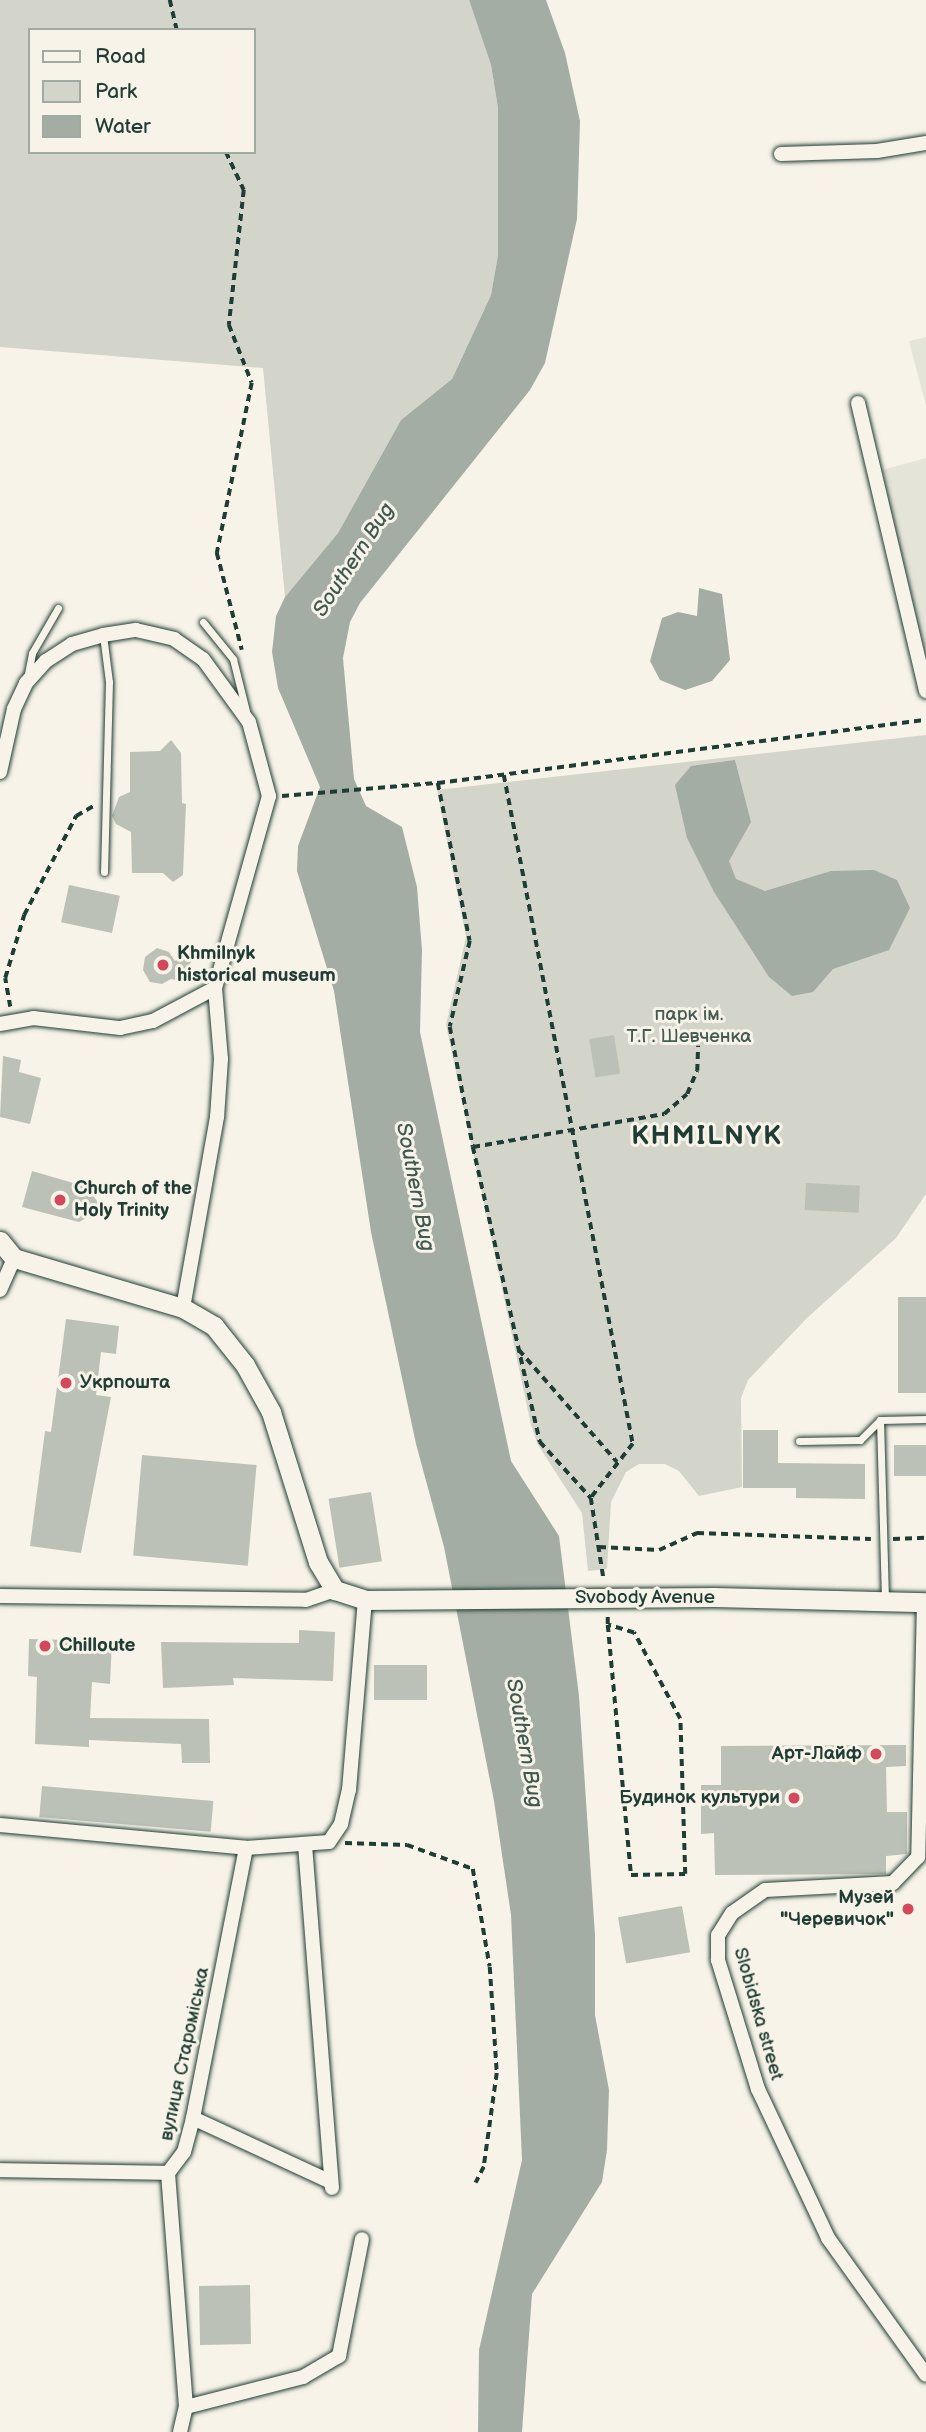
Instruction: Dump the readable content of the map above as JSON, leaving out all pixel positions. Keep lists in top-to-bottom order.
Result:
{
  "streets": {
    "main road": ["Svobody Avenue"],
    "street": ["Slobidska street", "вулиця Староміська"]
  },
  "crossings": [
    ["Svobody Avenue", "Slobidska street"]
  ],
  "districts": ["KHMILNYK"],
  "water": ["Southern Bug"],
  "parks": ["парк ім. Т.Г. Шевченка"],
  "places": [
    "Khmilnyk historical museum",
    "Church of the Holy Trinity",
    "Укрпошта",
    "Chilloute",
    "Арт-Лайф",
    "Будинок культури",
    "Музей \"Черевичок\""
  ],
  "legend": ["Road", "Park", "Water"]
}
